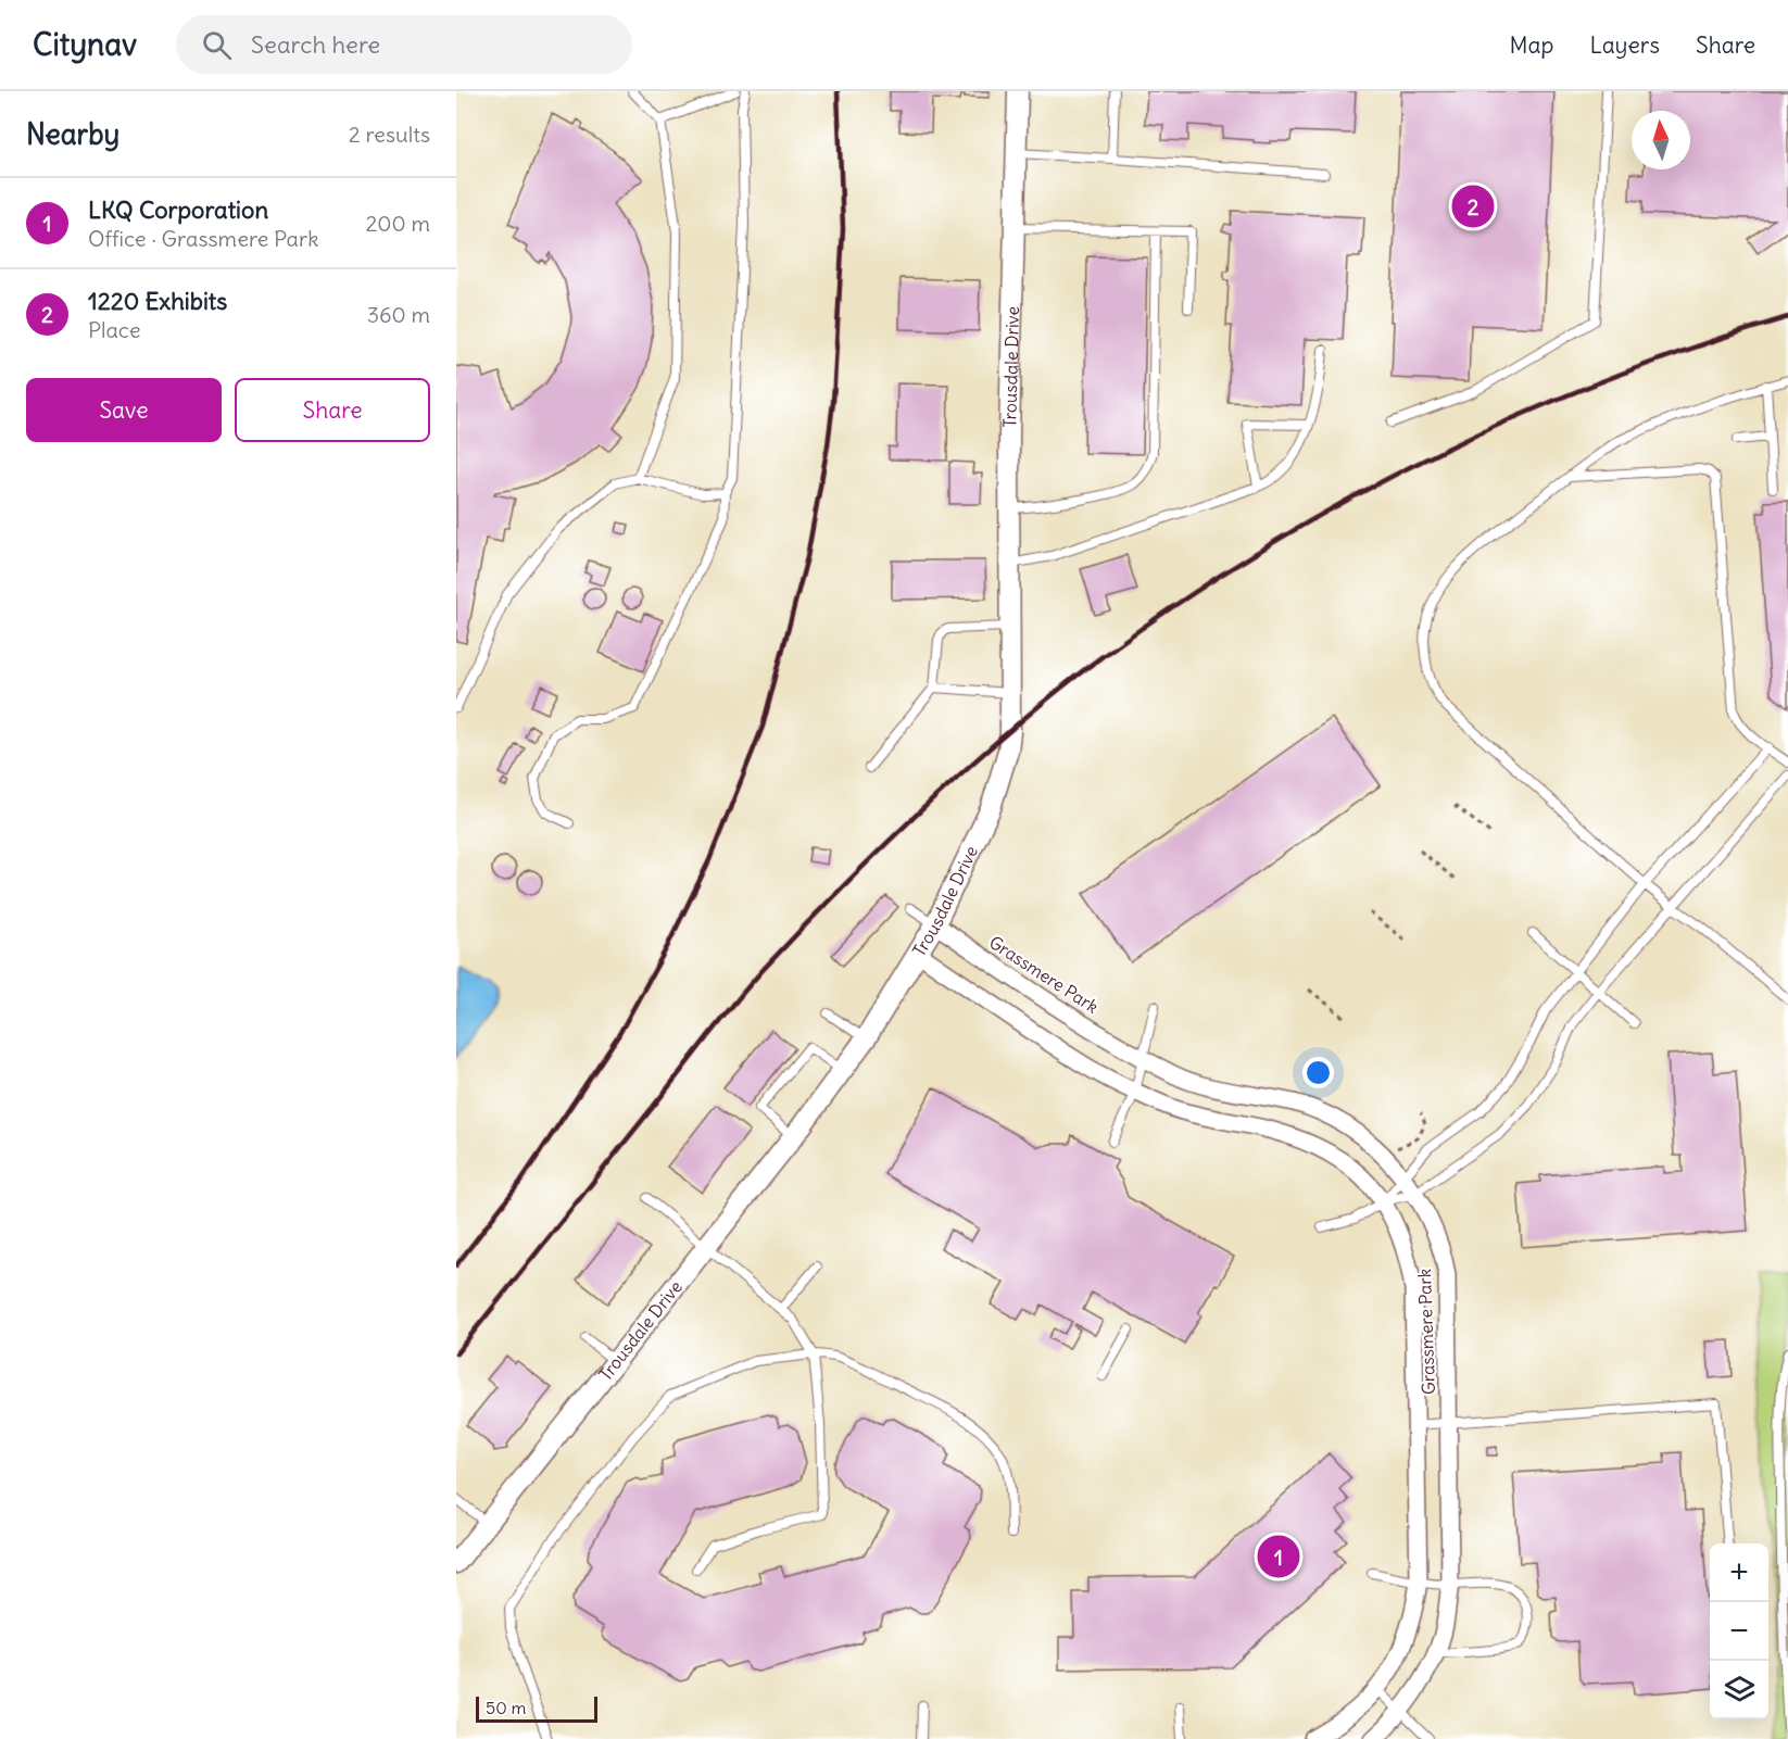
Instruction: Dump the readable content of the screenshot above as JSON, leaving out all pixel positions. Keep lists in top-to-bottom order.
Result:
{
  "streets": {
    "street": ["Trousdale Drive", "Grassmere Park"]
  },
  "crossings": [
    ["Trousdale Drive", "Grassmere Park"]
  ],
  "scale_bar": "50 m",
  "north": "top",
  "page": {
    "header": "Citynav",
    "search": "Search here",
    "nav": ["Map", "Layers", "Share"],
    "heading": ["Nearby", "2 results"],
    "list": [
      {
        "mark": "1",
        "name": "LKQ Corporation",
        "note": "Office · Grassmere Park",
        "value": "200 m"
      },
      {
        "mark": "2",
        "name": "1220 Exhibits",
        "note": "Place",
        "value": "360 m"
      }
    ],
    "pins": ["2", "1"],
    "buttons": ["Save", "Share"],
    "map_buttons": ["+", "−"],
    "scale": "50 m"
  }
}
